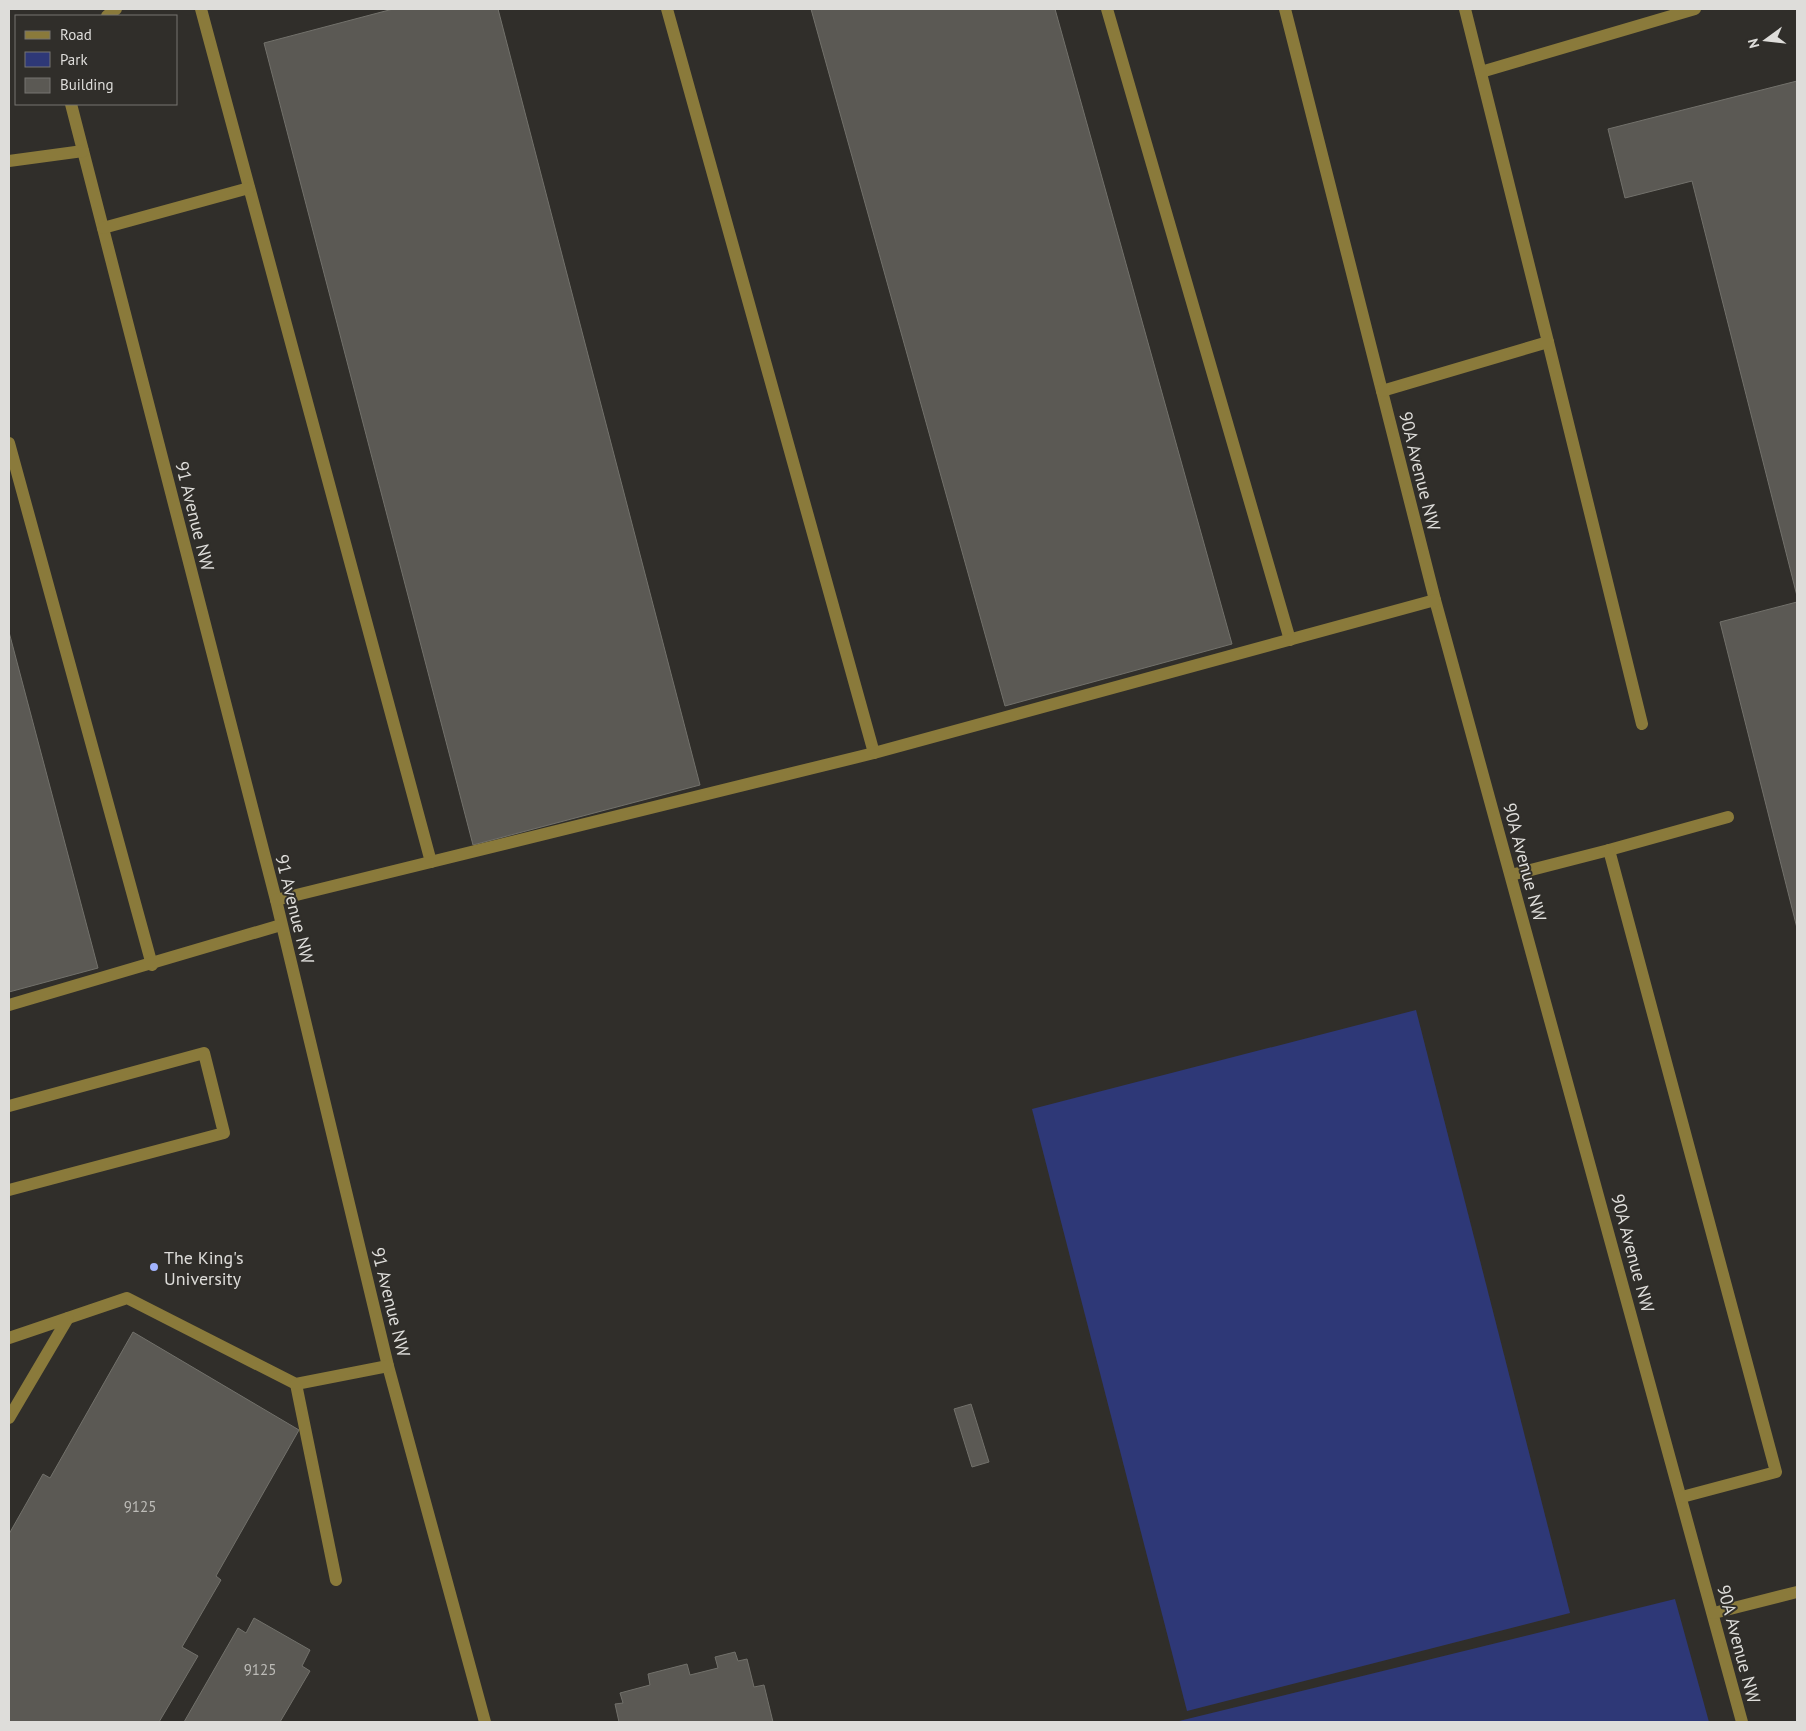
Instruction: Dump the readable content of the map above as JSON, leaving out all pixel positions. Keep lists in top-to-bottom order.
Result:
{
  "streets": {
    "street": ["90A Avenue NW", "91 Avenue NW"]
  },
  "places": ["The King's University"],
  "house_numbers": ["9125", "9125"],
  "legend": ["Road", "Park", "Building"],
  "north": "left"
}
